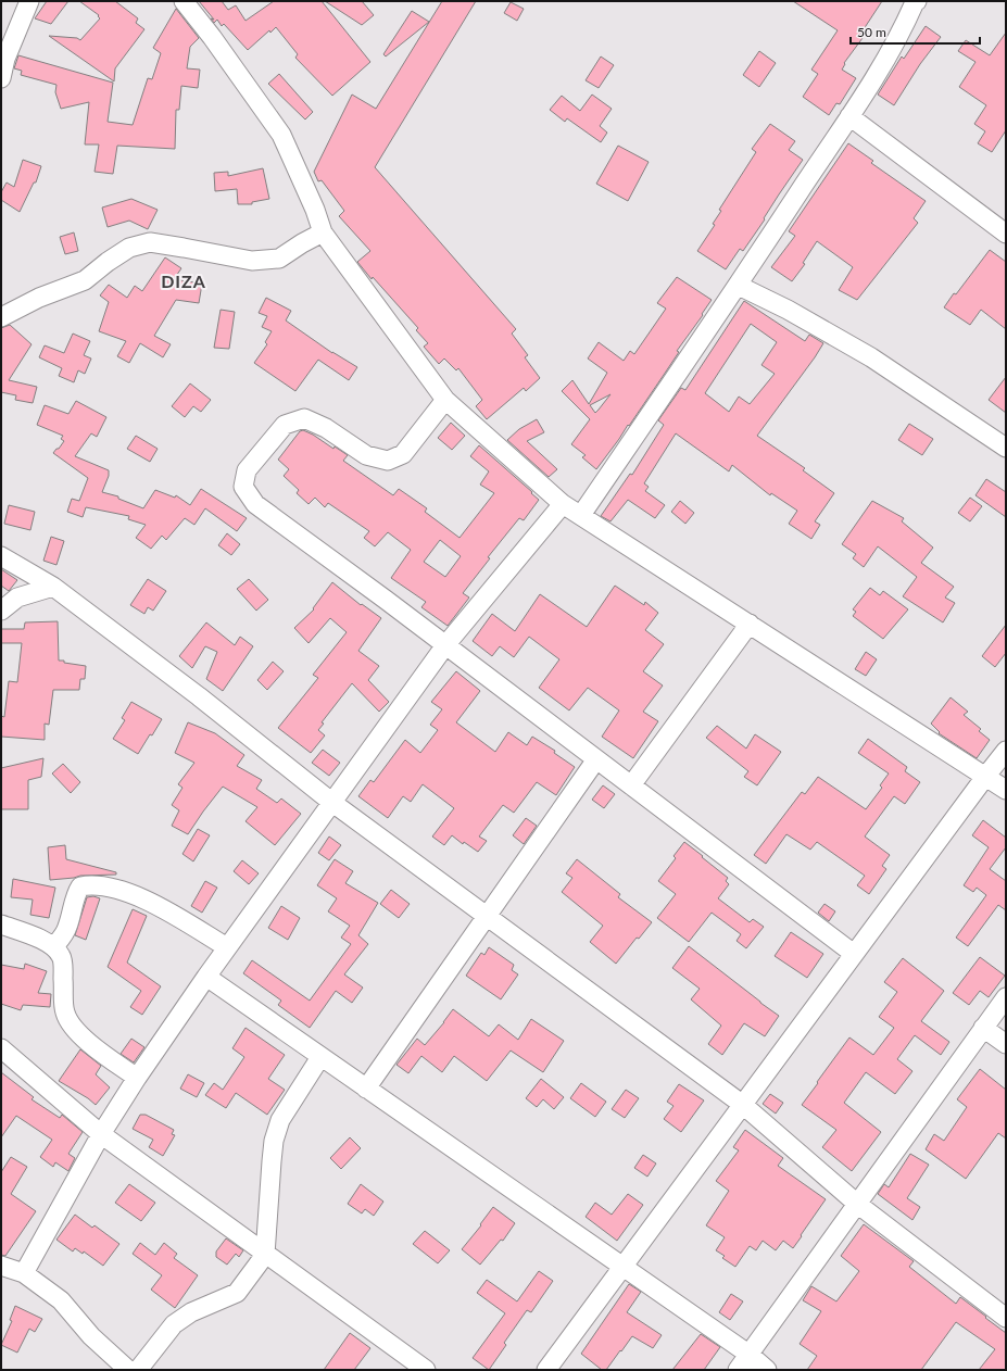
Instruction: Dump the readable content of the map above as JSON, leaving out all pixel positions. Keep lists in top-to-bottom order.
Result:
{
  "districts": ["DIZA"],
  "scale_bar": "50 m"
}
